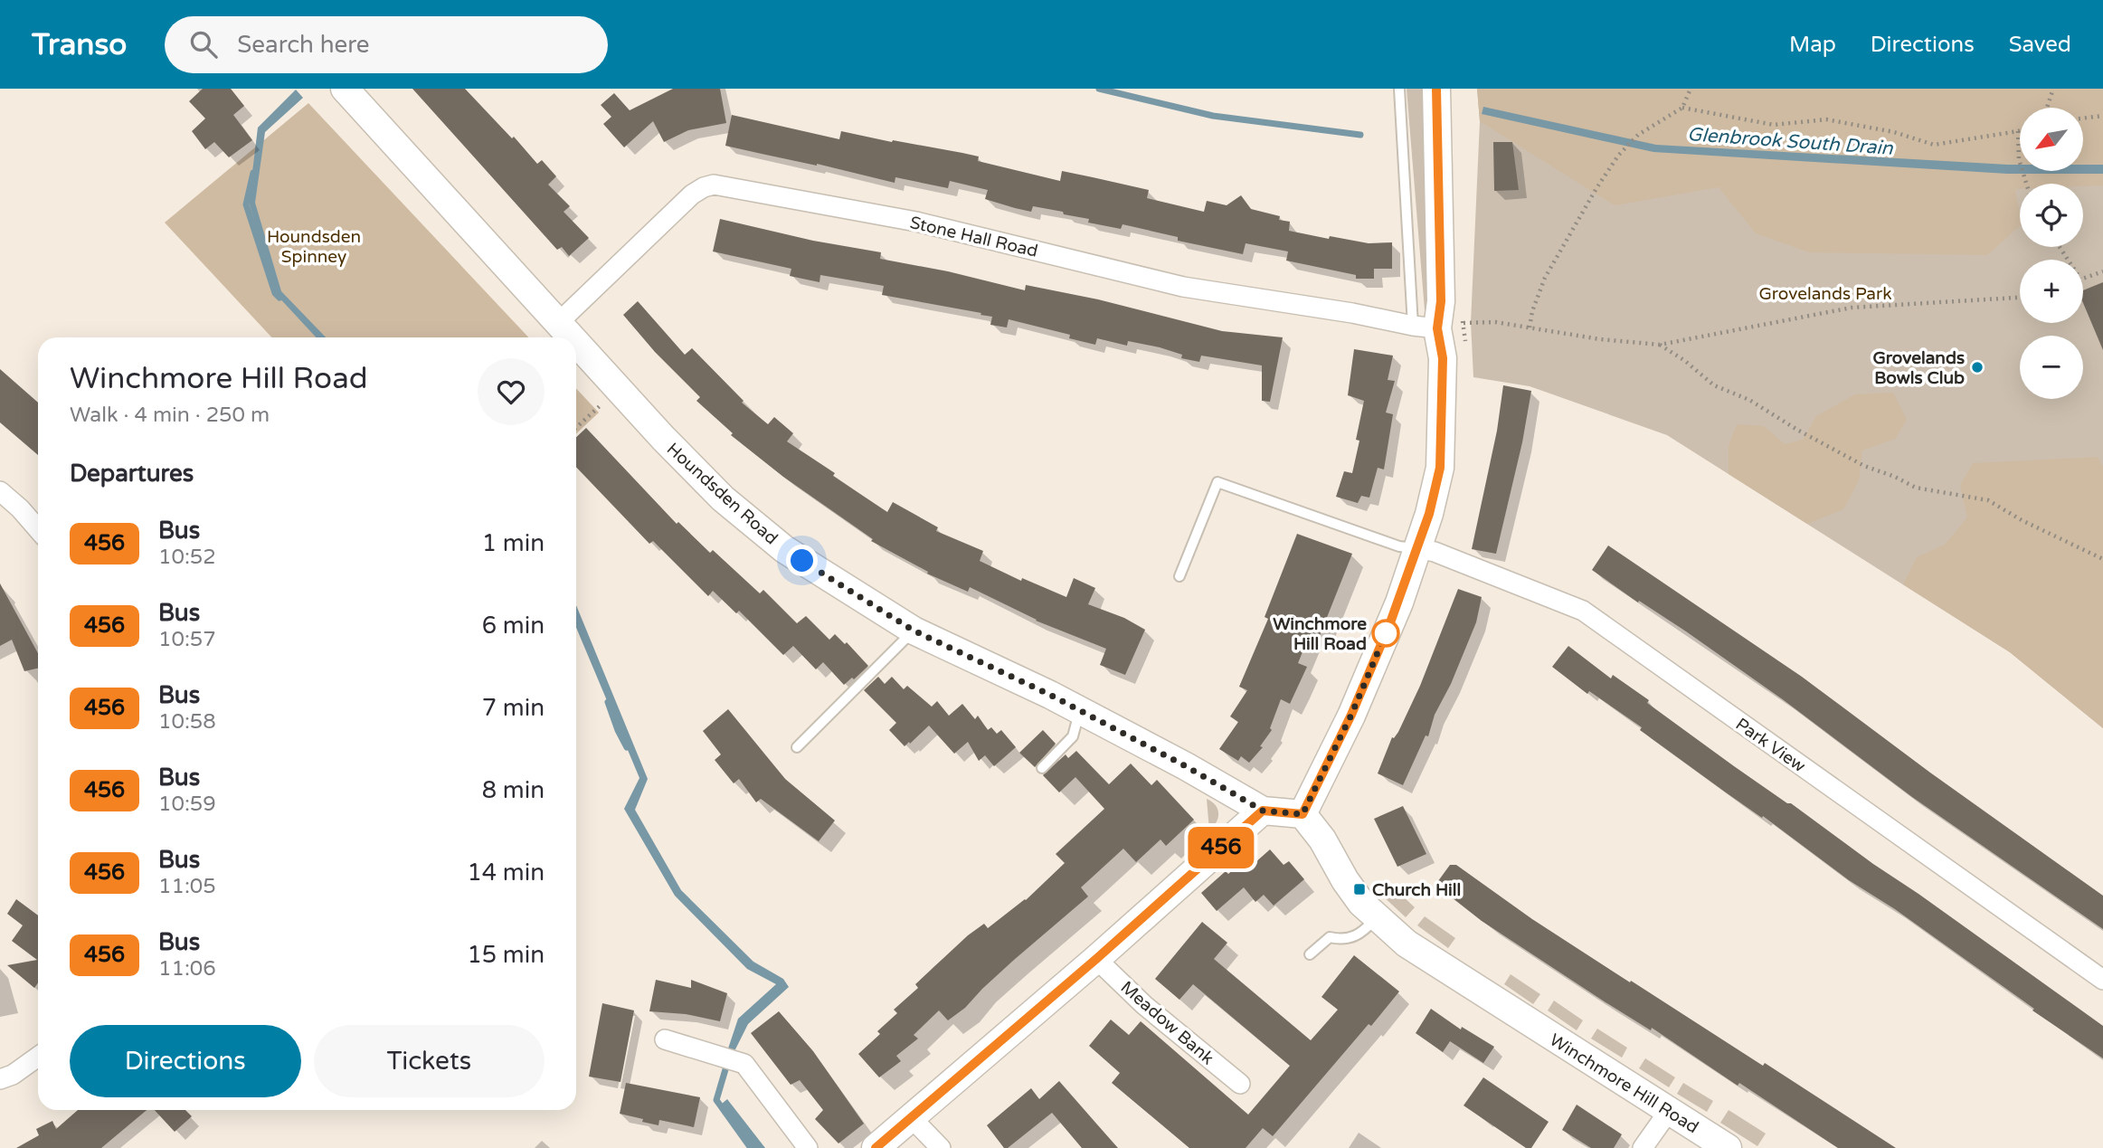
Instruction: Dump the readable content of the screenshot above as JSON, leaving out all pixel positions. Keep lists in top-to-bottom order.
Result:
{
  "streets": {
    "street": [
      "Stone Hall Road",
      "Houndsden Road",
      "Park View",
      "Meadow Bank",
      "Winchmore Hill Road"
    ]
  },
  "crossings": [
    ["Stone Hall Road", "Houndsden Road"]
  ],
  "water": ["Glenbrook South Drain"],
  "parks": ["Houndsden Spinney", "Grovelands Park"],
  "places": {
    "other": ["Grovelands Bowls Club", "Winchmore Hill Road"],
    "transit": ["Church Hill"]
  },
  "lines": ["bus line 456"],
  "north": "bottom left",
  "page": {
    "header": "Transo",
    "search": "Search here",
    "nav": ["Map", "Directions", "Saved"],
    "on_map": "456",
    "map_buttons": ["+", "−"],
    "heading": [
      ["Winchmore Hill Road", "Walk · 4 min · 250 m"],
      "Departures"
    ],
    "list": [
      {
        "mark": "456",
        "name": "Bus",
        "note": "10:52",
        "value": "1 min"
      },
      {
        "mark": "456",
        "name": "Bus",
        "note": "10:57",
        "value": "6 min"
      },
      {
        "mark": "456",
        "name": "Bus",
        "note": "10:58",
        "value": "7 min"
      },
      {
        "mark": "456",
        "name": "Bus",
        "note": "10:59",
        "value": "8 min"
      },
      {
        "mark": "456",
        "name": "Bus",
        "note": "11:05",
        "value": "14 min"
      },
      {
        "mark": "456",
        "name": "Bus",
        "note": "11:06",
        "value": "15 min"
      }
    ],
    "buttons": ["Directions", "Tickets"]
  }
}
